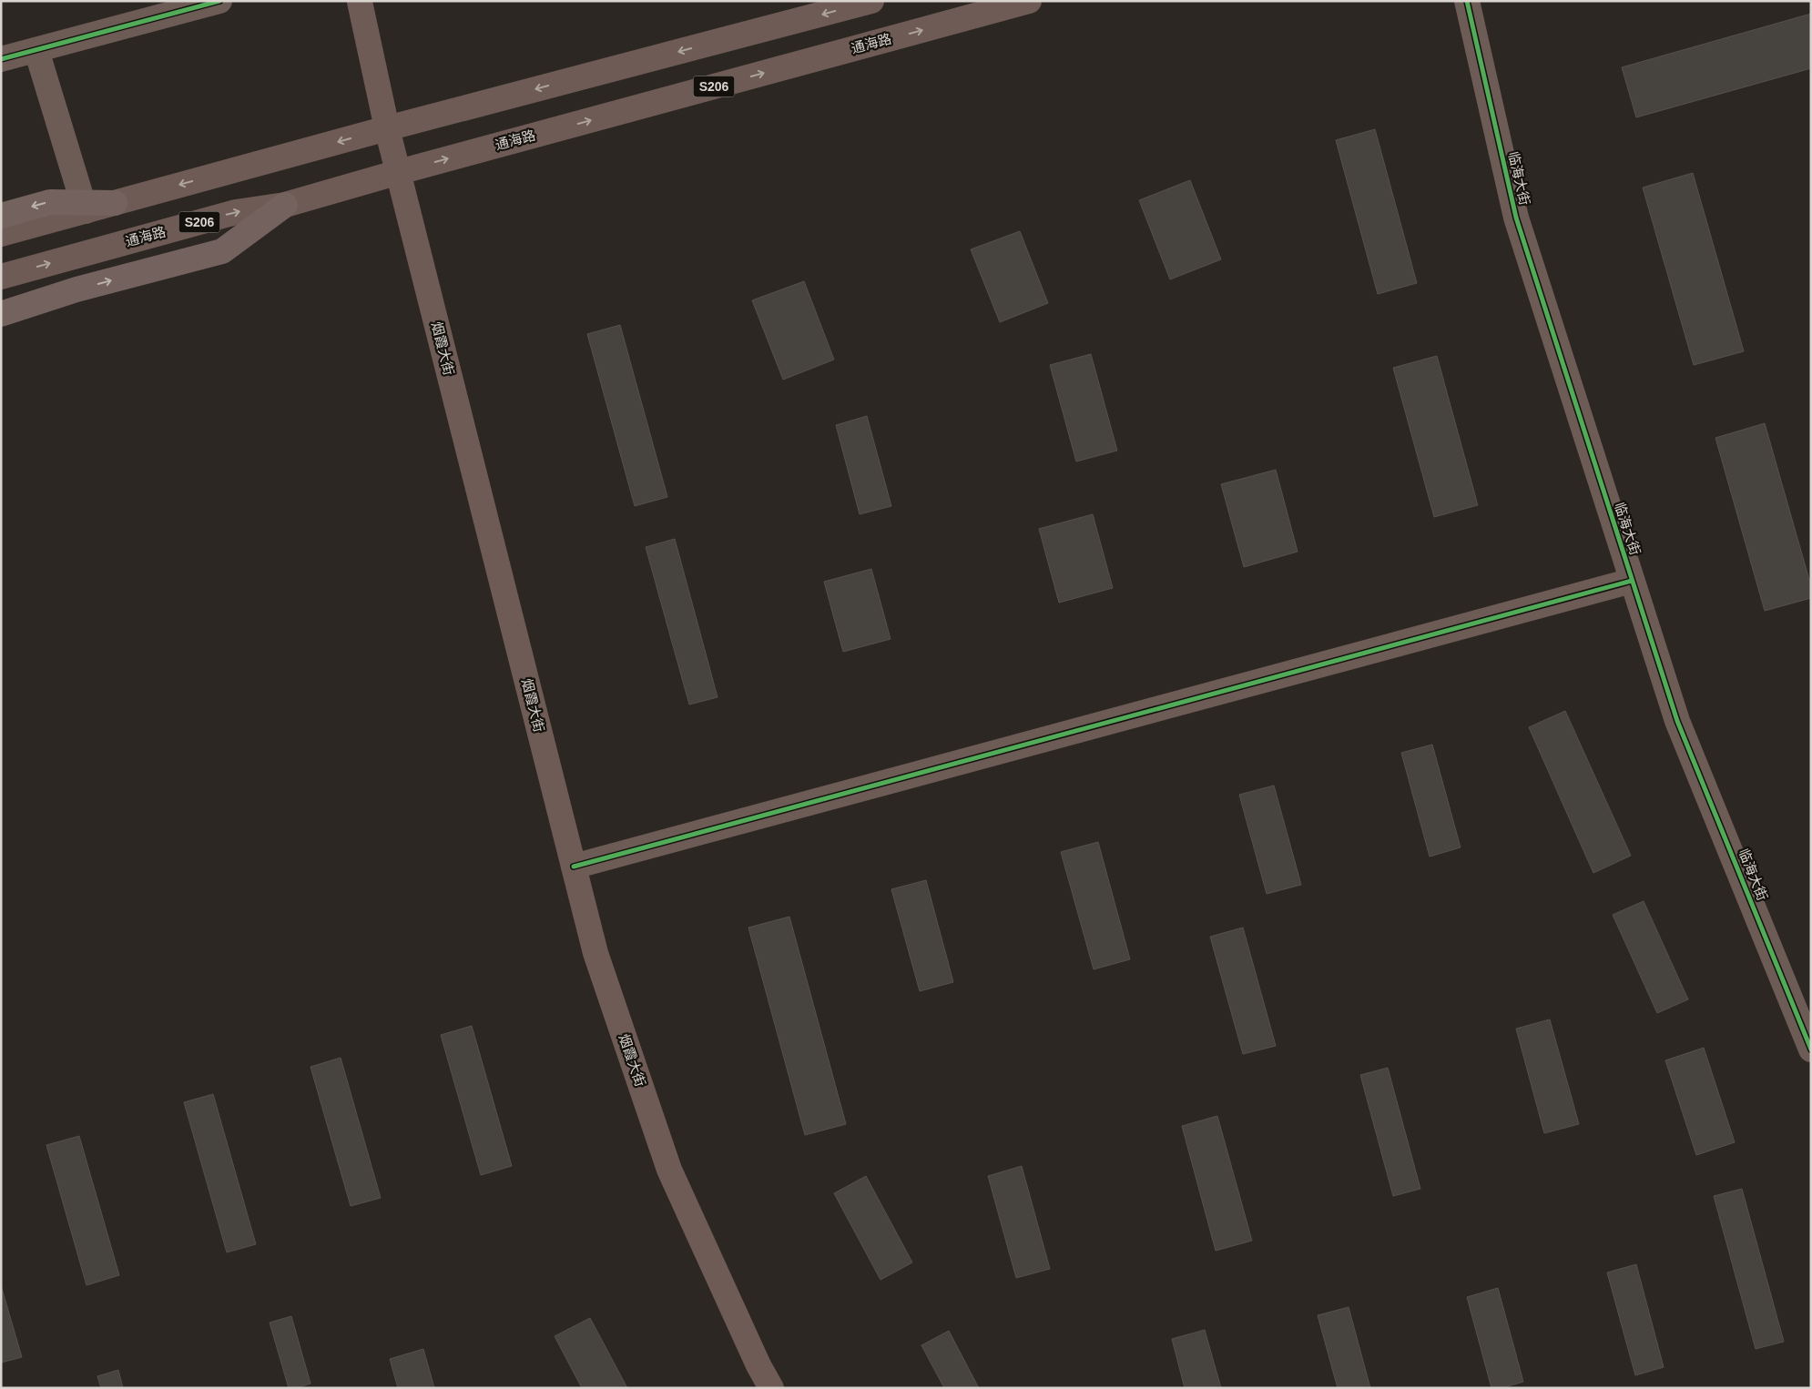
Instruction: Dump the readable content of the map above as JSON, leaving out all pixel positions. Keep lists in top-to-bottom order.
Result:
{
  "streets": {
    "main road": ["通海路", "S206", "烟霞大街"],
    "street": ["临海大街"]
  },
  "crossings": [
    ["通海路", "烟霞大街"]
  ]
}
